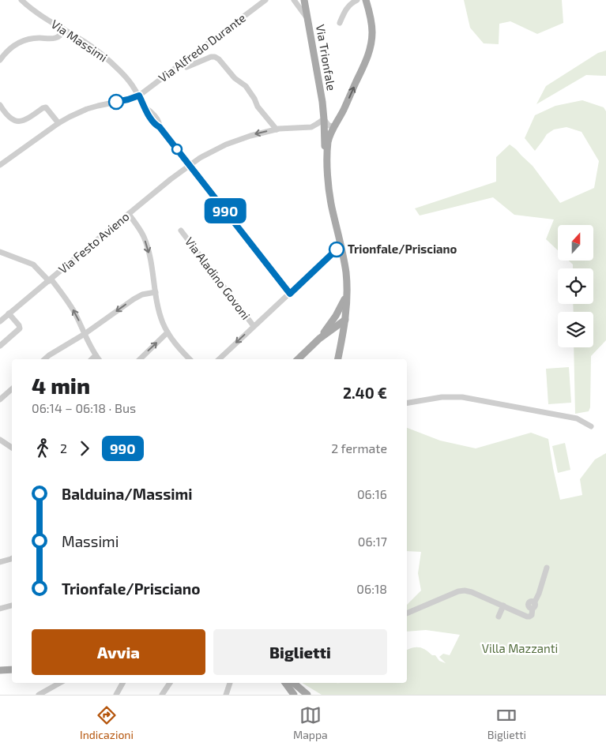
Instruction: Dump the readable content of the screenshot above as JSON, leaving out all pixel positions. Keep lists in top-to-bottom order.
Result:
{
  "streets": {
    "main road": ["Via Trionfale"],
    "street": [
      "Via Massimi",
      "Via Alfredo Durante",
      "Via Festo Avieno",
      "Via Aladino Govoni"
    ]
  },
  "crossings": [
    ["Via Massimi", "Via Alfredo Durante"],
    ["Via Massimi", "Via Festo Avieno"],
    ["Via Trionfale", "Via Festo Avieno"]
  ],
  "parks": ["Villa Mazzanti"],
  "places": ["Trionfale/Prisciano"],
  "lines": ["bus line 990"],
  "north": "top",
  "page": {
    "on_map": "990",
    "heading": ["4 min", "06:14 – 06:18 · Bus", "2.40 €"],
    "legs": ["2", "990", "2 fermate"],
    "list": [
      {
        "name": "Balduina/Massimi",
        "value": "06:16"
      },
      {
        "name": "Massimi",
        "value": "06:17"
      },
      {
        "name": "Trionfale/Prisciano",
        "value": "06:18"
      }
    ],
    "buttons": ["Avvia", "Biglietti"],
    "tabs": ["Indicazioni", "Mappa", "Biglietti"]
  }
}
